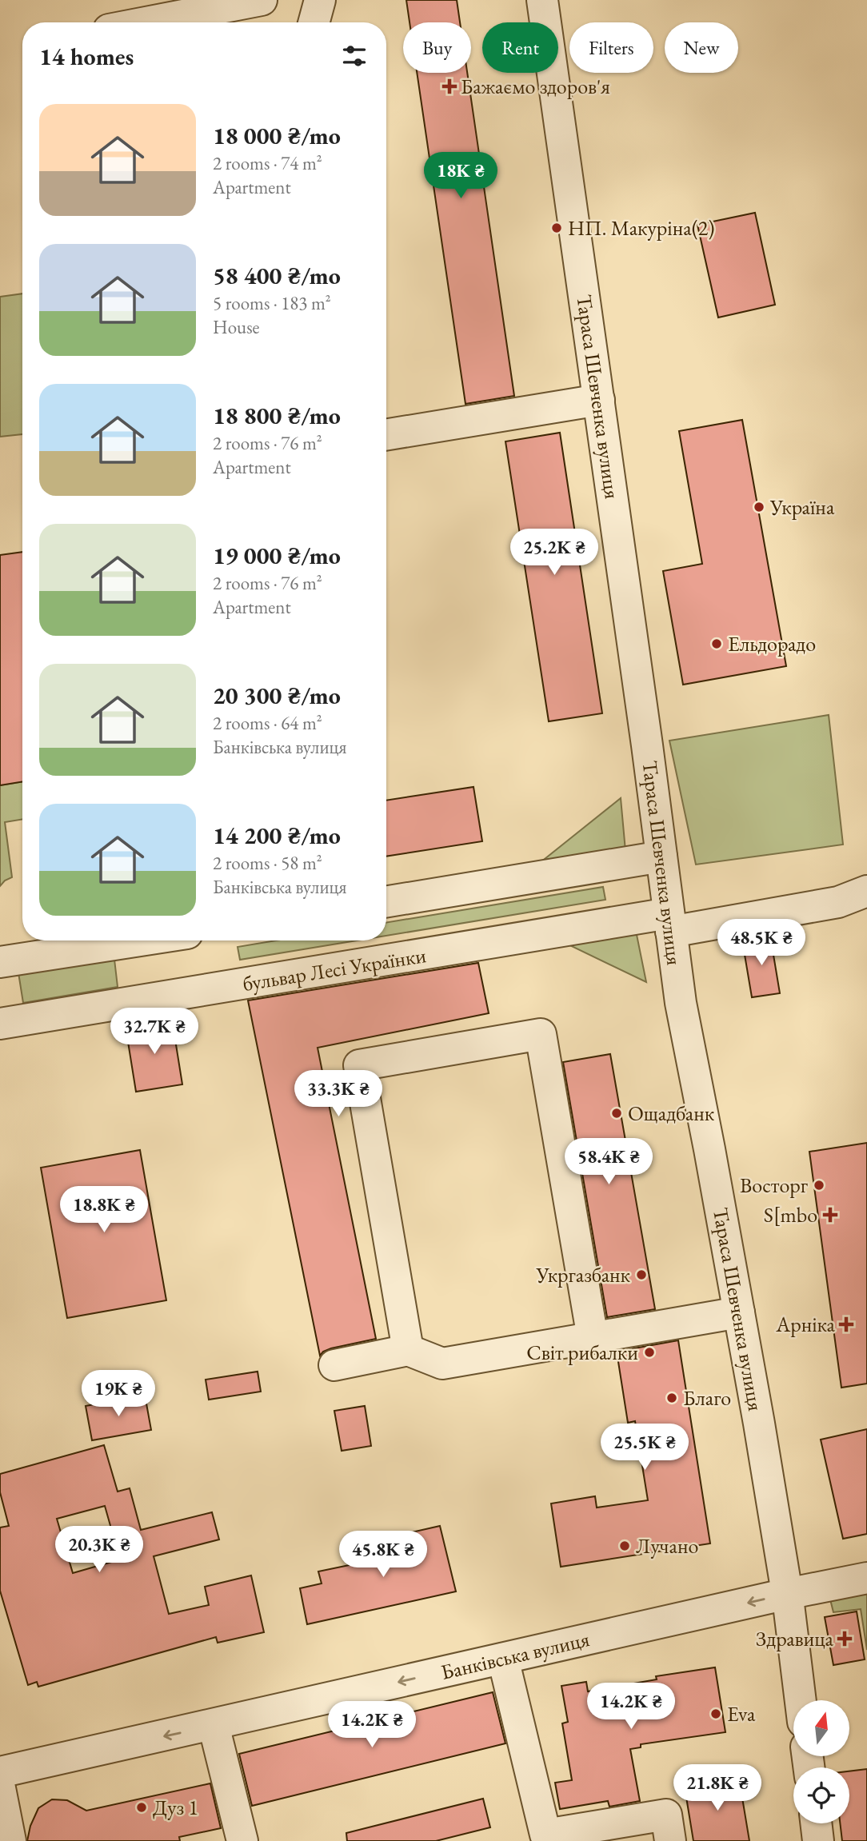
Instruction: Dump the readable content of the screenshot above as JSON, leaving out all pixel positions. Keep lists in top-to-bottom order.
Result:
{
  "streets": {
    "street": ["Тараса Шевченка вулиця", "бульвар Лесі Українки", "Банківська вулиця"]
  },
  "crossings": [
    ["Тараса Шевченка вулиця", "бульвар Лесі Українки"],
    ["Тараса Шевченка вулиця", "Банківська вулиця"]
  ],
  "one_way": ["Банківська вулиця"],
  "places": {
    "health": [
      "Бажаємо здоров'я",
      "S[mbo",
      "Арніка",
      "Здравица"
    ],
    "other": [
      "НП. Макуріна(2)",
      "Україна",
      "Ельдорадо",
      "Ощадбанк",
      "Восторг",
      "Укргазбанк",
      "Світ рибалки",
      "Благо",
      "Лучано",
      "Eva",
      "Дуз 1"
    ]
  },
  "north": "top",
  "page": {
    "chip": [
      "Buy",
      "Rent",
      "Filters",
      "New"
    ],
    "heading": "14 homes",
    "list": [
      {
        "name": "18 000 ₴/mo",
        "note": "2 rooms · 74 m² · Apartment"
      },
      {
        "name": "58 400 ₴/mo",
        "note": "5 rooms · 183 m² · House"
      },
      {
        "name": "18 800 ₴/mo",
        "note": "2 rooms · 76 m² · Apartment"
      },
      {
        "name": "19 000 ₴/mo",
        "note": "2 rooms · 76 m² · Apartment"
      },
      {
        "name": "20 300 ₴/mo",
        "note": "2 rooms · 64 m² · Банківська вулиця"
      },
      {
        "name": "14 200 ₴/mo",
        "note": "2 rooms · 58 m² · Банківська вулиця"
      }
    ],
    "price": [
      "18K ₴",
      "25.2K ₴",
      "48.5K ₴",
      "32.7K ₴",
      "33.3K ₴",
      "58.4K ₴",
      "18.8K ₴",
      "19K ₴",
      "25.5K ₴",
      "20.3K ₴",
      "45.8K ₴",
      "14.2K ₴",
      "14.2K ₴",
      "21.8K ₴"
    ]
  }
}
